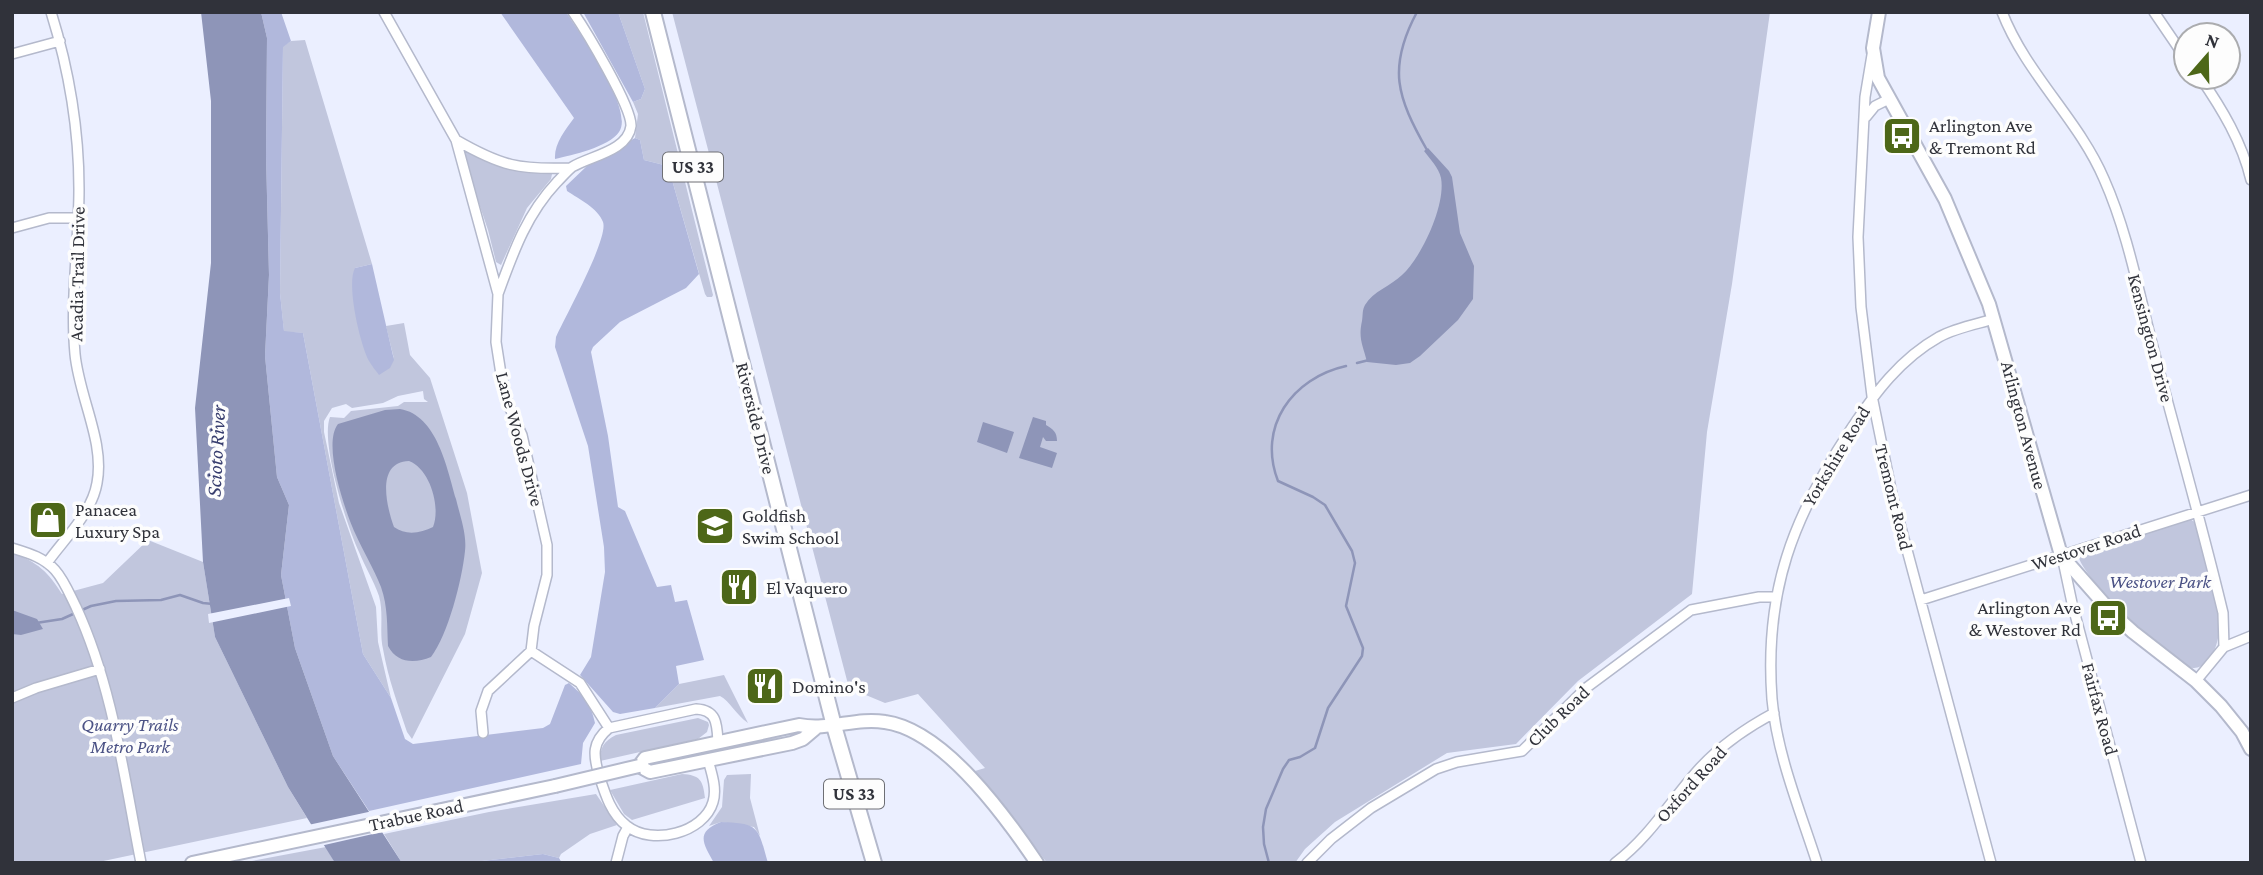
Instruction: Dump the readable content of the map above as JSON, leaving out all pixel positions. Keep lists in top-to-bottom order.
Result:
{
  "streets": {
    "main road": ["US 33", "Riverside Drive"],
    "street": [
      "Acadia Trail Drive",
      "Kensington Drive",
      "Arlington Avenue",
      "Lane Woods Drive",
      "Yorkshire Road",
      "Tremont Road",
      "Westover Road",
      "Fairfax Road",
      "Club Road",
      "Oxford Road",
      "Trabue Road"
    ]
  },
  "crossings": [
    ["Kensington Drive", "Westover Road"],
    ["Riverside Drive", "Trabue Road"],
    ["Arlington Avenue", "Yorkshire Road"],
    ["Arlington Avenue", "Tremont Road"],
    ["Arlington Avenue", "Westover Road"],
    ["Arlington Avenue", "Fairfax Road"],
    ["Yorkshire Road", "Tremont Road"],
    ["Yorkshire Road", "Club Road"],
    ["Yorkshire Road", "Oxford Road"],
    ["Tremont Road", "Westover Road"],
    ["Westover Road", "Fairfax Road"]
  ],
  "water": ["Scioto River"],
  "parks": ["Westover Park", "Quarry Trails Metro Park"],
  "places": {
    "bus stop": ["Arlington Ave & Tremont Rd", "Arlington Ave & Westover Rd"],
    "shop": ["Panacea Luxury Spa"],
    "school or university": ["Goldfish Swim School"],
    "restaurant": ["El Vaquero", "Domino's"]
  },
  "north": "top"
}
